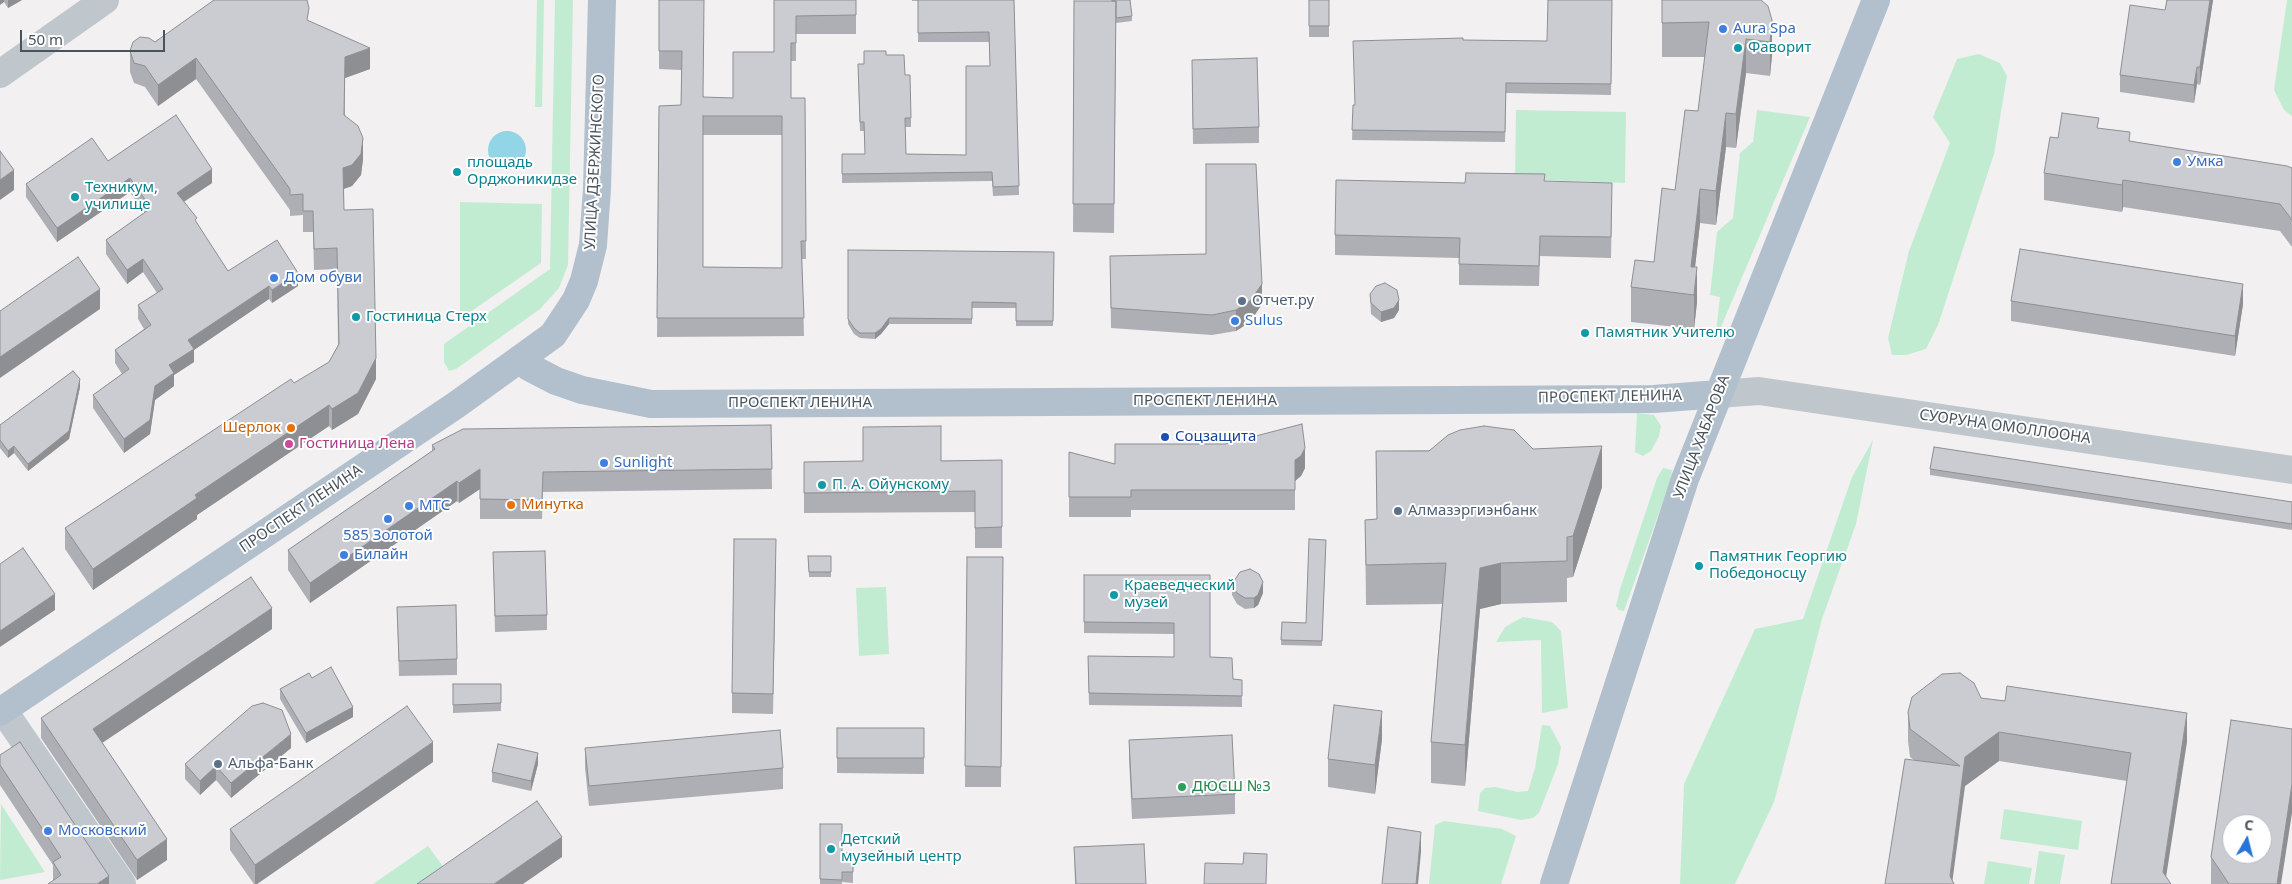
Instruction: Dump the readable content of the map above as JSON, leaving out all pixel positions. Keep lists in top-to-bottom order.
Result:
{
  "streets": {
    "main road": ["УЛИЦА ДЗЕРЖИНСКОГО", "ПРОСПЕКТ ЛЕНИНА", "УЛИЦА ХАБАРОВА"],
    "street": ["СУОРУНА ОМОЛЛООНА"]
  },
  "crossings": [
    ["УЛИЦА ДЗЕРЖИНСКОГО", "ПРОСПЕКТ ЛЕНИНА"],
    ["ПРОСПЕКТ ЛЕНИНА", "СУОРУНА ОМОЛЛООНА"],
    ["ПРОСПЕКТ ЛЕНИНА", "УЛИЦА ХАБАРОВА"],
    ["СУОРУНА ОМОЛЛООНА", "УЛИЦА ХАБАРОВА"]
  ],
  "places": [
    "Aura Spa",
    "Фаворит",
    "Умка",
    "площадь Орджоникидзе",
    "Техникум, училище",
    "Дом обуви",
    "Отчет.ру",
    "Гостиница Стерх",
    "Sulus",
    "Памятник Учителю",
    "Шерлок",
    "Соцзащита",
    "Гостиница Лена",
    "Sunlight",
    "П. А. Ойунскому",
    "Минутка",
    "МТС",
    "Алмазэргиэнбанк",
    "585 Золотой",
    "Билайн",
    "Памятник Георгию Победоносцу",
    "Краеведческий музей",
    "Альфа-Банк",
    "ДЮСШ №3",
    "Московский",
    "Детский музейный центр"
  ],
  "scale_bar": "50 m",
  "north": "top"
}
